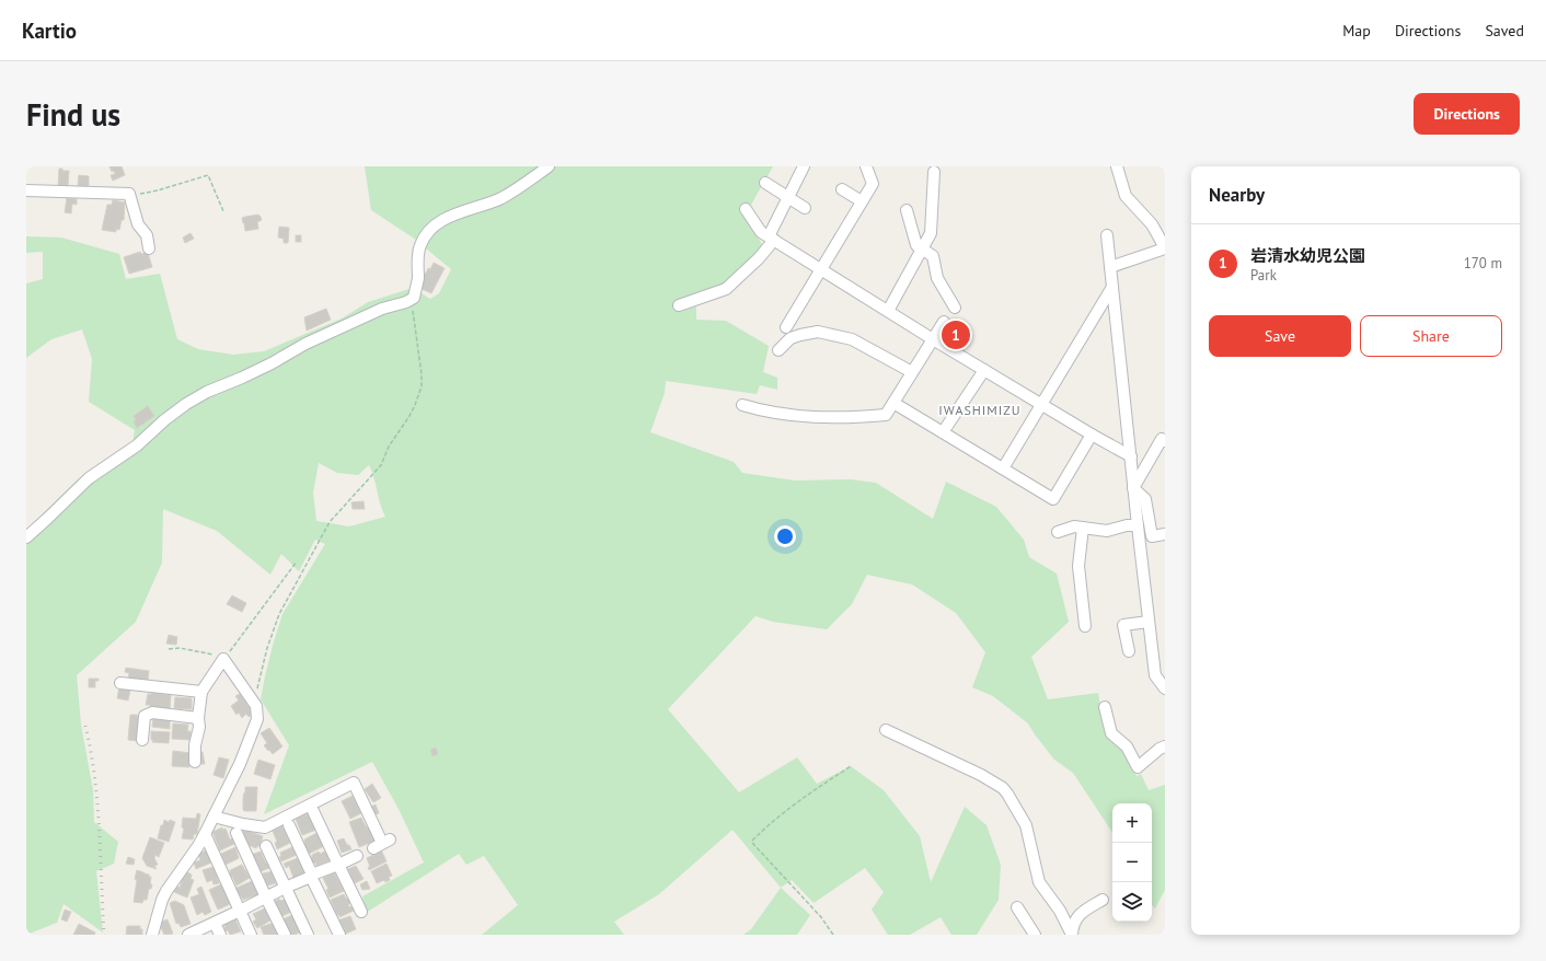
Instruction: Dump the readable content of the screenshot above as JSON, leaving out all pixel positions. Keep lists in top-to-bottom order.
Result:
{
  "districts": ["IWASHIMIZU"],
  "page": {
    "header": "Kartio",
    "nav": ["Map", "Directions", "Saved"],
    "buttons": [
      "Directions",
      ["Save", "Share"]
    ],
    "title": "Find us",
    "heading": "Nearby",
    "list": [
      {
        "mark": "1",
        "name": "岩清水幼児公園",
        "note": "Park",
        "value": "170 m"
      }
    ],
    "pins": "1",
    "map_buttons": ["+", "−"]
  }
}
